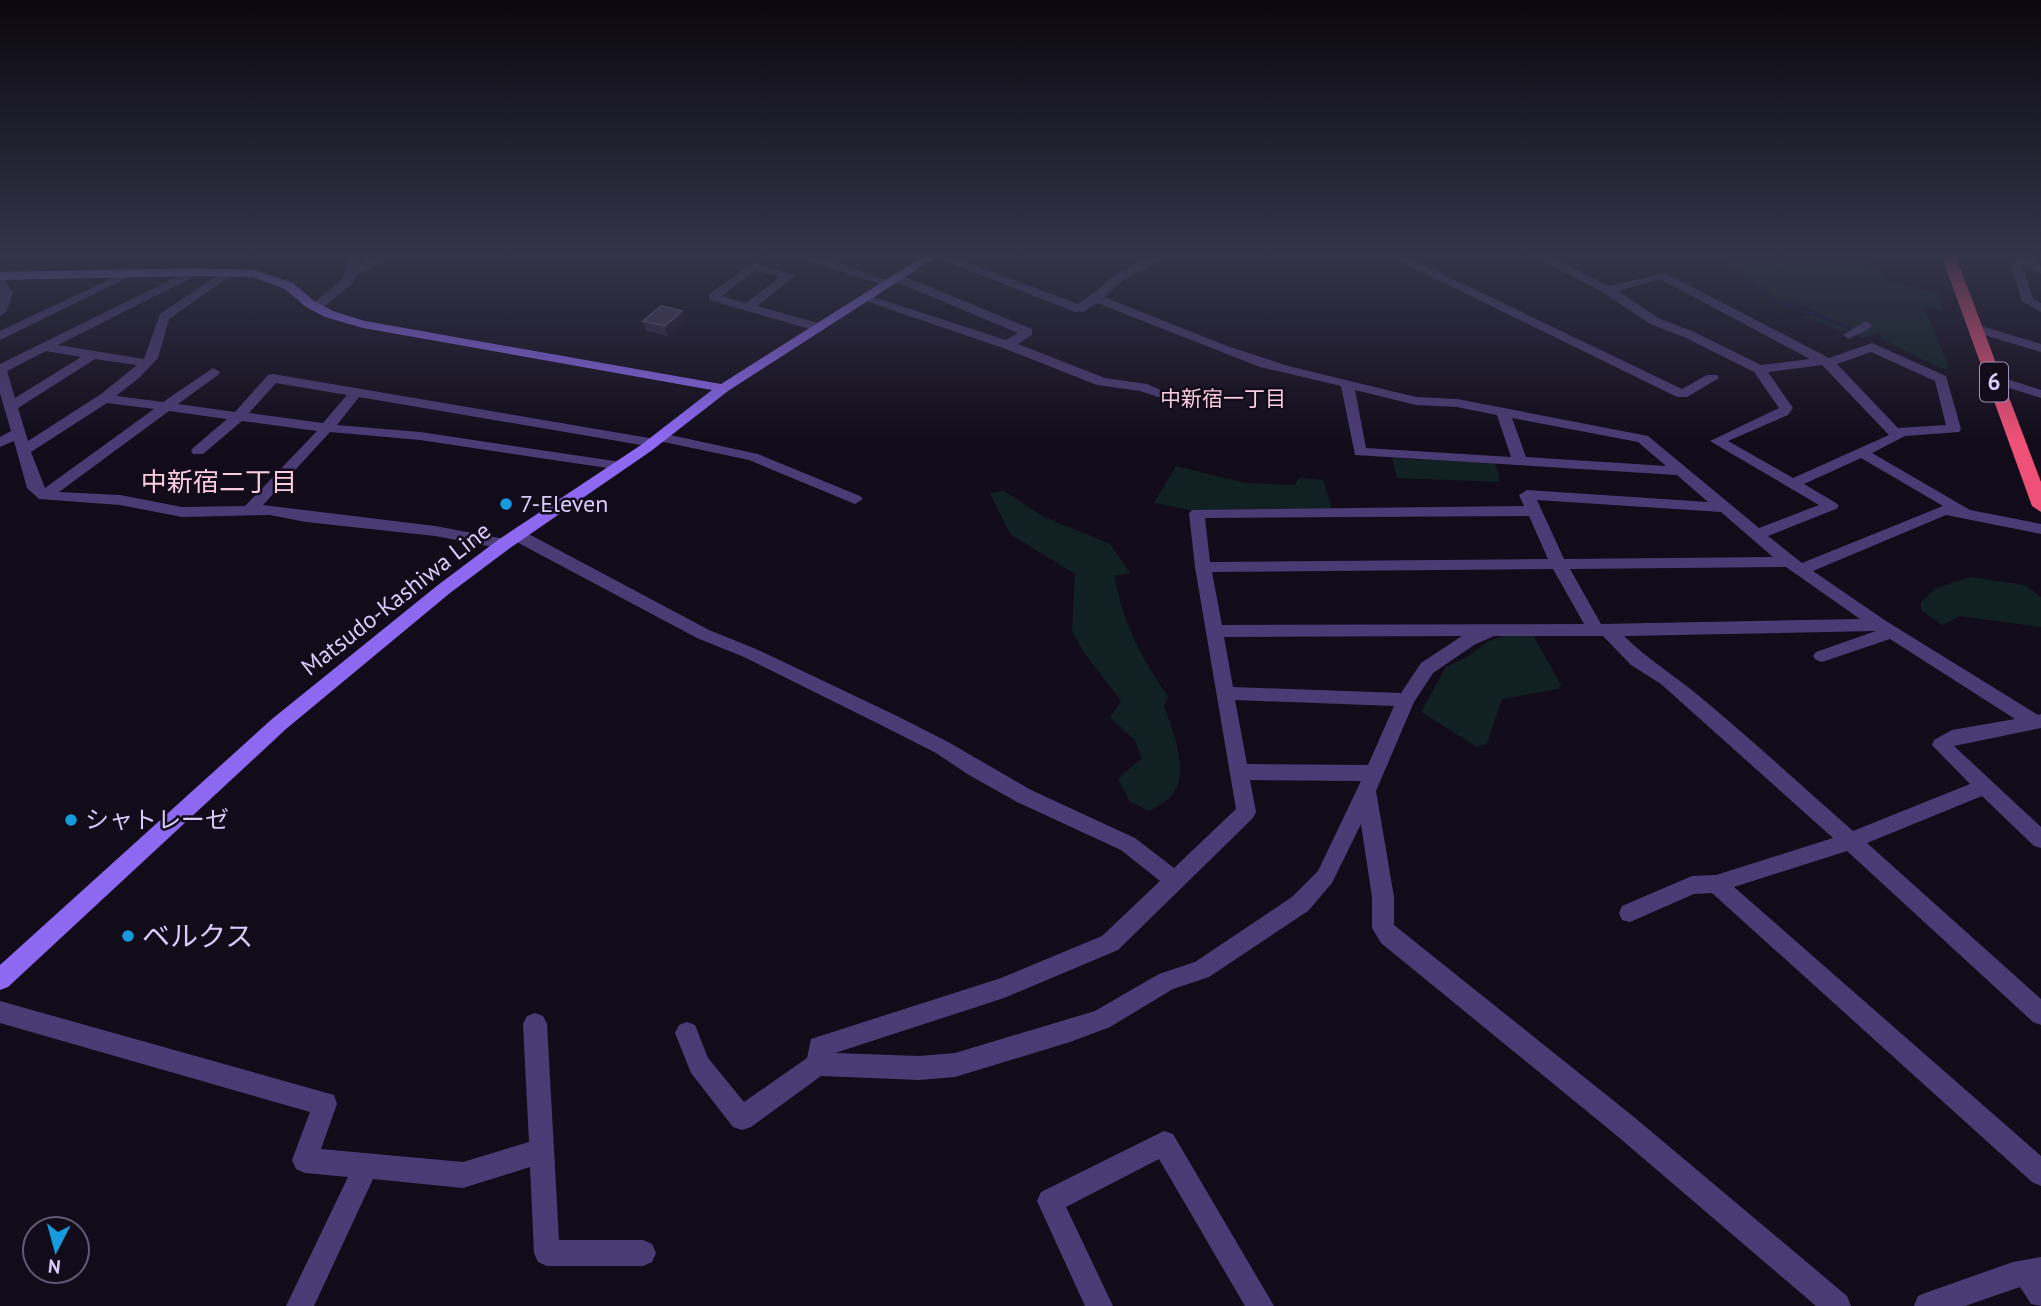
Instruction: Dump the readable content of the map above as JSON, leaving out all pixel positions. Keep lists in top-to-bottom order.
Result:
{
  "streets": {
    "highway": ["6"],
    "main road": ["Matsudo-Kashiwa Line"]
  },
  "districts": ["中新宿一丁目", "中新宿二丁目"],
  "places": ["7-Eleven", "シャトレーゼ", "ベルクス"],
  "north": "bottom"
}
